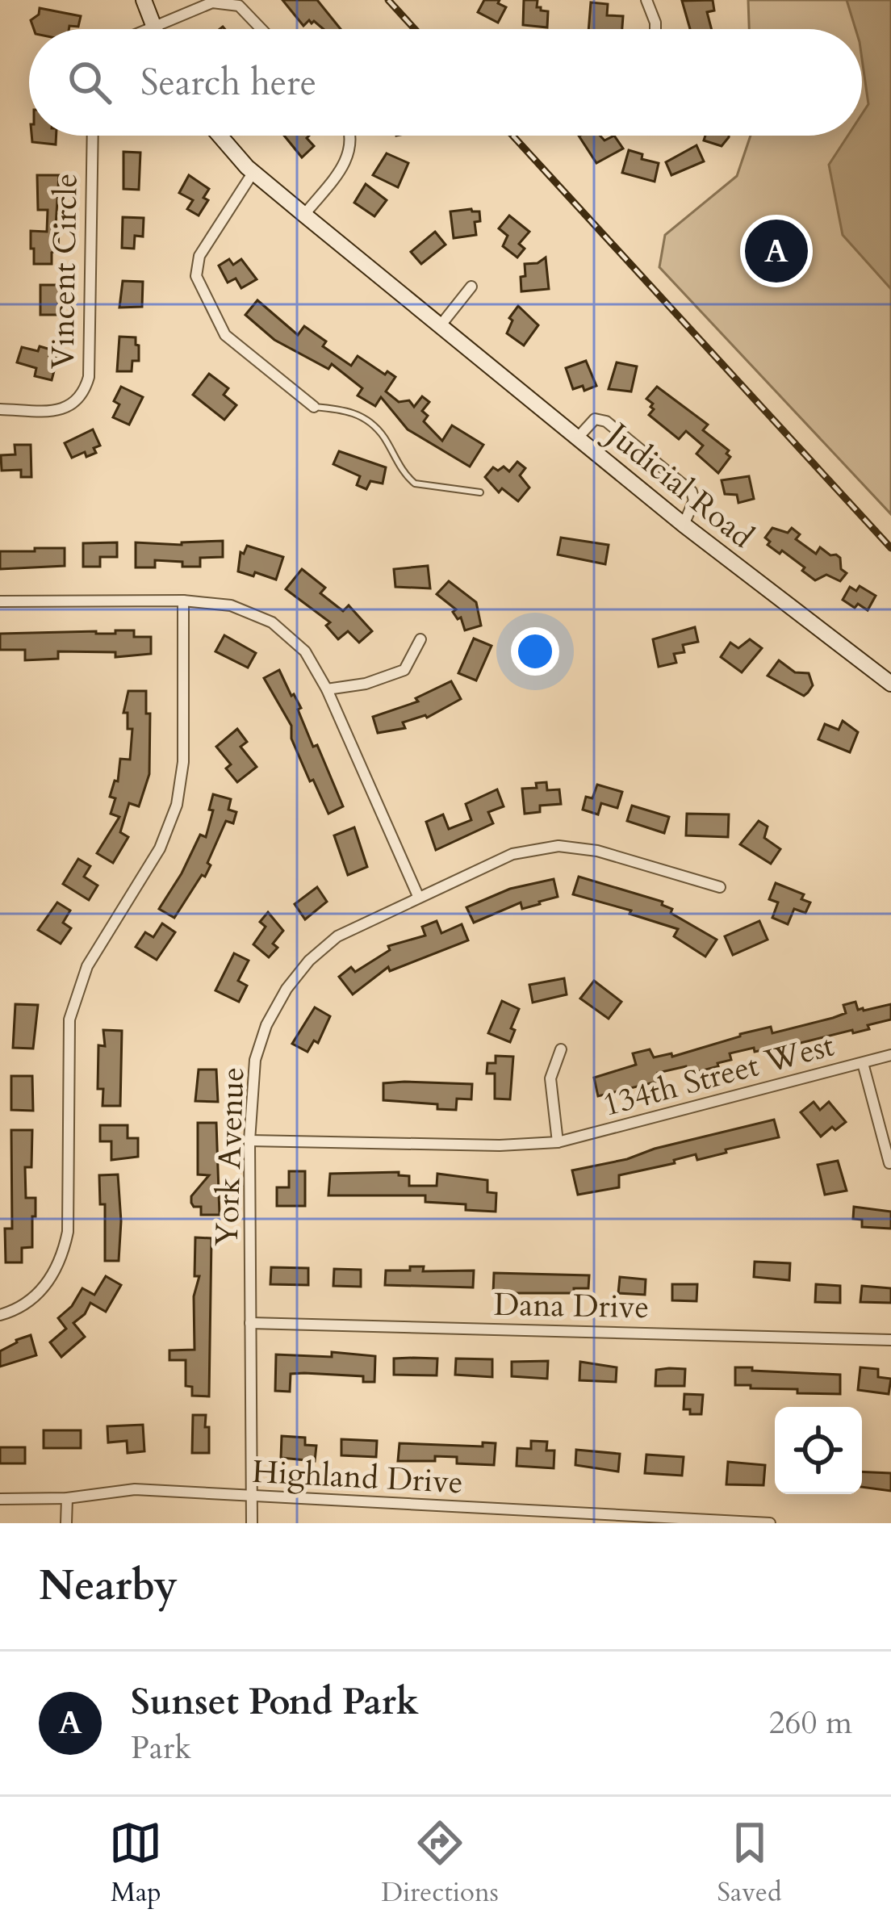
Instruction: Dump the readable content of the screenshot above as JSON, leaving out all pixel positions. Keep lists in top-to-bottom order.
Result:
{
  "streets": {
    "street": [
      "Vincent Circle",
      "Judicial Road",
      "134th Street West",
      "York Avenue",
      "Dana Drive",
      "Highland Drive"
    ]
  },
  "crossings": [
    ["134th Street West", "York Avenue"],
    ["York Avenue", "Dana Drive"],
    ["York Avenue", "Highland Drive"]
  ],
  "page": {
    "search": "Search here",
    "pins": "A",
    "heading": "Nearby",
    "list": [
      {
        "mark": "A",
        "name": "Sunset Pond Park",
        "note": "Park",
        "value": "260 m"
      }
    ],
    "nav": ["Map", "Directions", "Saved"]
  }
}
